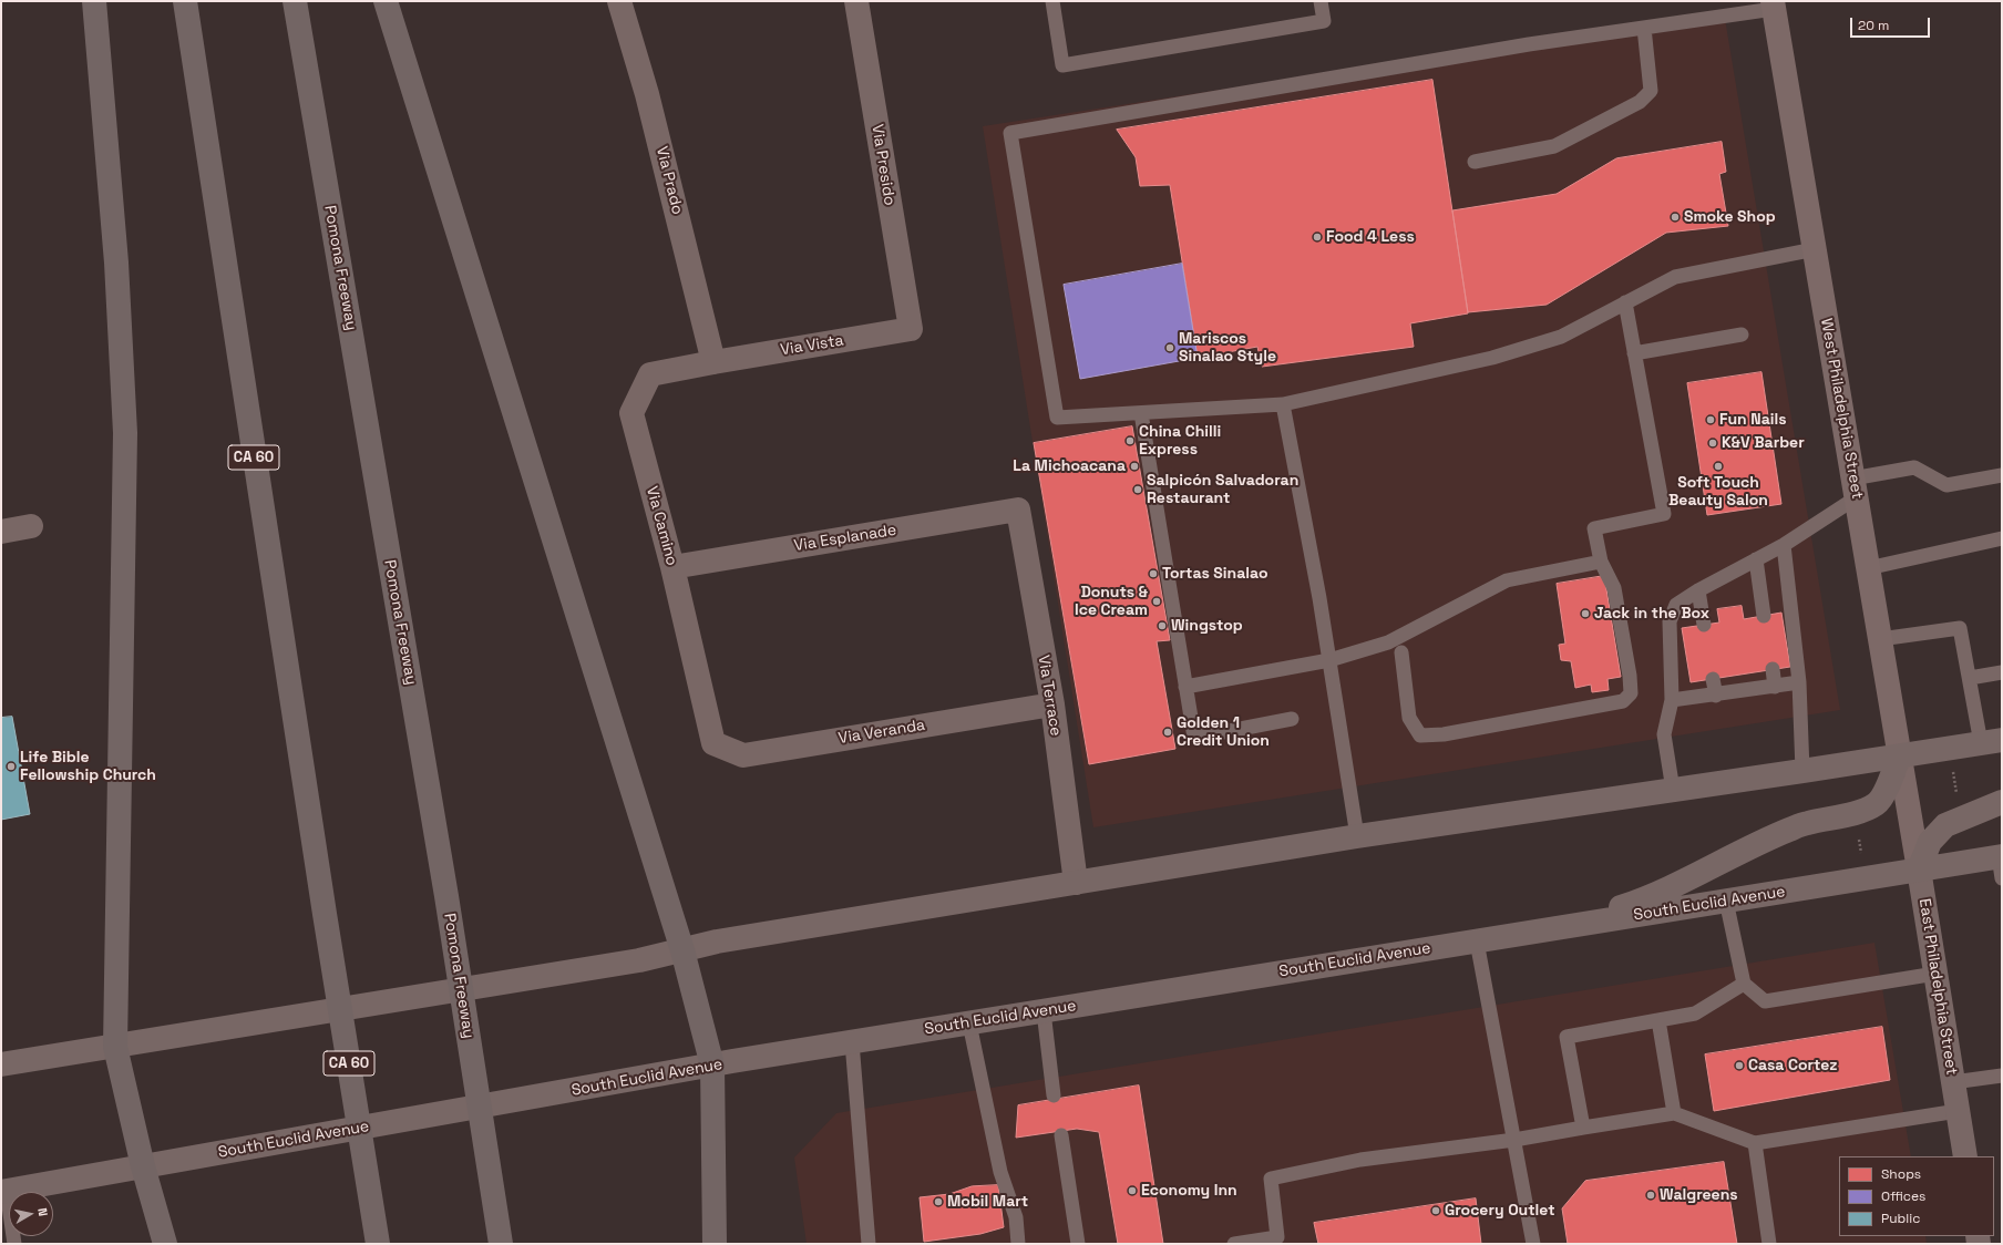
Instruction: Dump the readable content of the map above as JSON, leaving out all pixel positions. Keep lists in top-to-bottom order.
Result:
{
  "streets": {
    "highway": ["Pomona Freeway", "CA 60"],
    "main road": ["West Philadelphia Street", "South Euclid Avenue", "East Philadelphia Street"],
    "street": [
      "Via Presido",
      "Via Prado",
      "Via Vista",
      "Via Camino",
      "Via Esplanade",
      "Via Terrace",
      "Via Veranda"
    ]
  },
  "crossings": [
    ["Via Presido", "Via Vista"],
    ["Via Prado", "Via Vista"],
    ["Via Prado", "Via Camino"],
    ["Via Vista", "Via Camino"],
    ["West Philadelphia Street", "East Philadelphia Street"],
    ["Via Camino", "Via Esplanade"],
    ["Via Camino", "Via Veranda"],
    ["Via Esplanade", "Via Terrace"],
    ["Via Terrace", "Via Veranda"],
    ["South Euclid Avenue", "East Philadelphia Street"]
  ],
  "places": [
    "Smoke Shop",
    "Food 4 Less",
    "Mariscos Sinalao Style",
    "Fun Nails",
    "China Chilli Express",
    "K&V Barber",
    "La Michoacana",
    "Soft Touch Beauty Salon",
    "Salpicón Salvadoran Restaurant",
    "Tortas Sinalao",
    "Donuts & Ice Cream",
    "Jack in the Box",
    "Wingstop",
    "Golden 1 Credit Union",
    "Life Bible Fellowship Church",
    "Casa Cortez",
    "Economy Inn",
    "Walgreens",
    "Mobil Mart",
    "Grocery Outlet"
  ],
  "legend": ["Shops", "Offices", "Public"],
  "scale_bar": "20 m",
  "north": "right"
}
